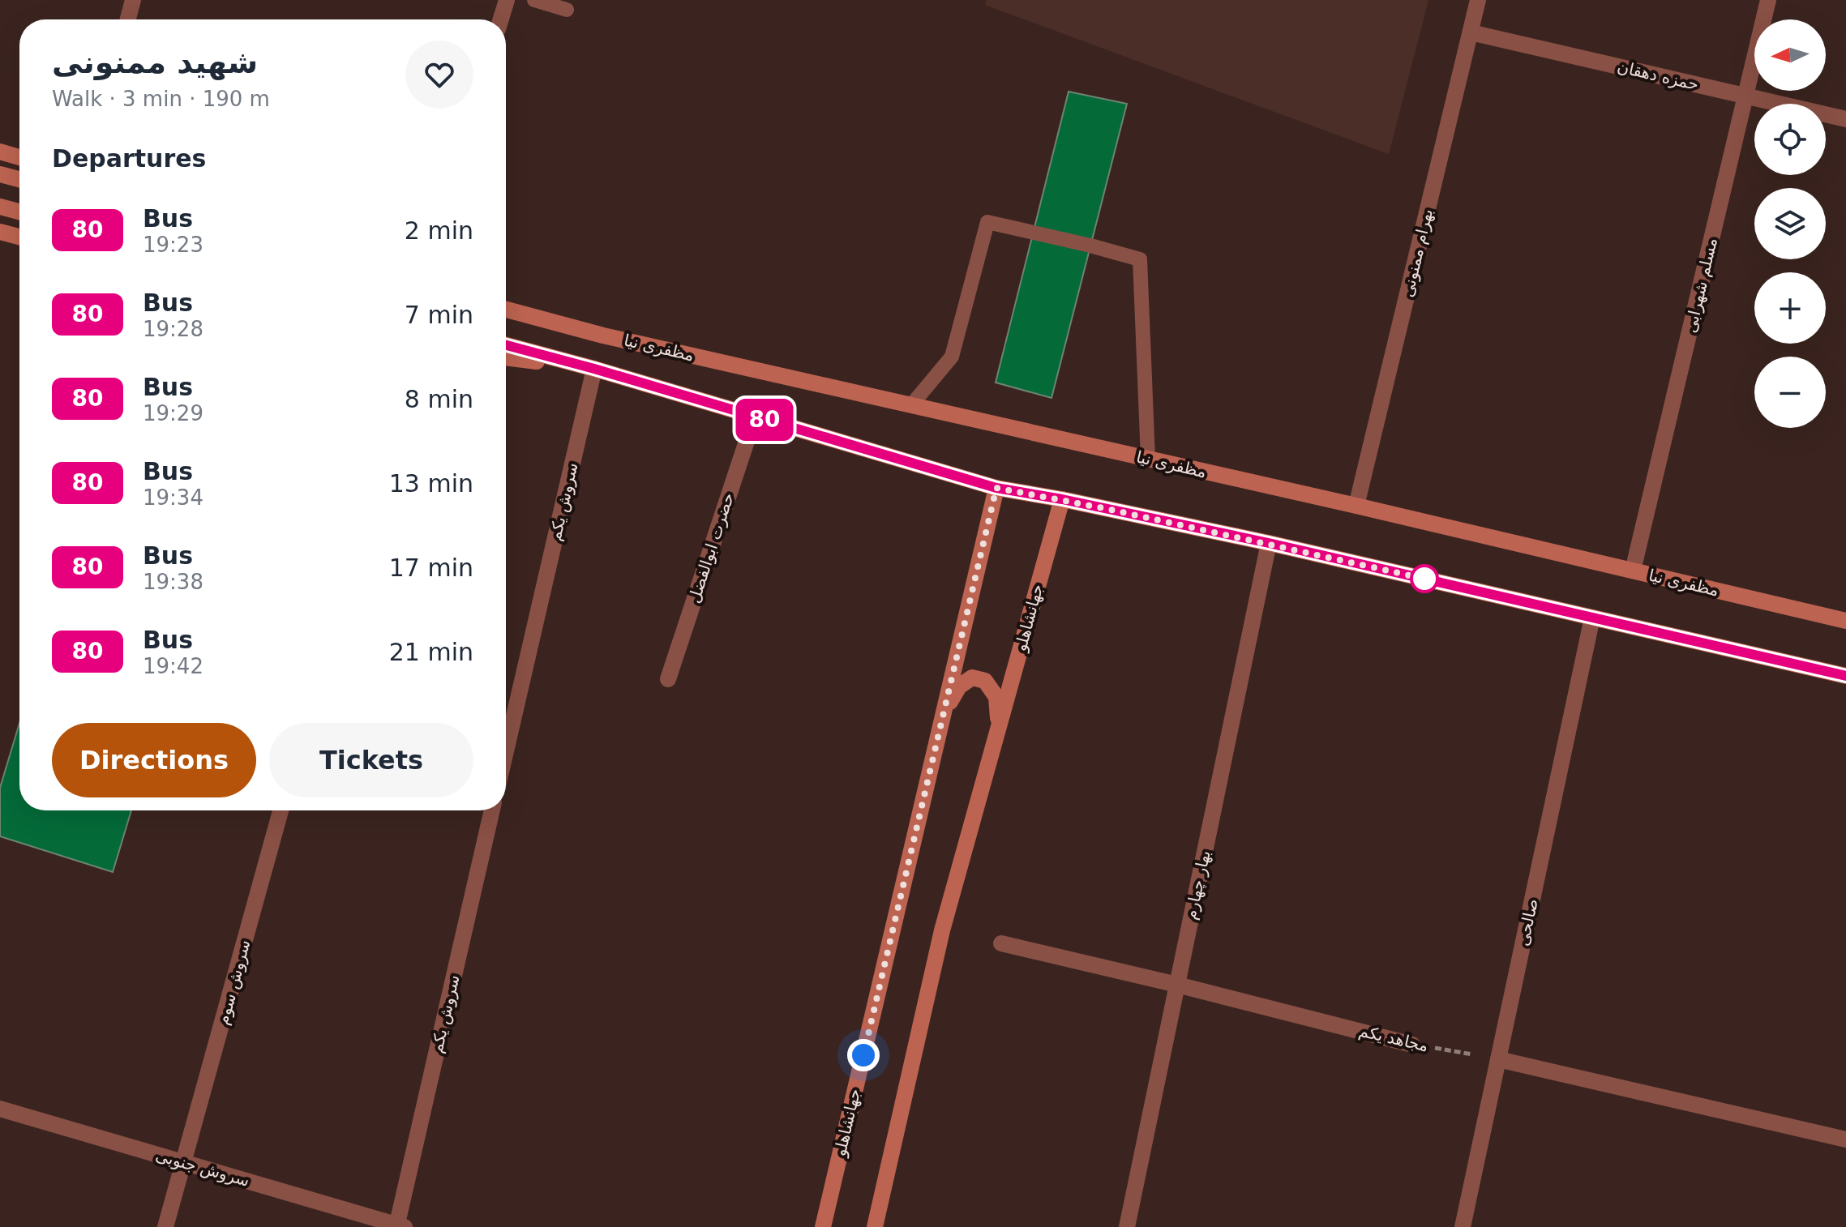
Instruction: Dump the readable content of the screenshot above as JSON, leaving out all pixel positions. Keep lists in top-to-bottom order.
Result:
{
  "streets": {
    "main road": ["مظفری نیا", "جهانشاهلو"],
    "street": [
      "حمزه دهقان",
      "بهرام ممنونی",
      "مسلم شهرابی",
      "سروش یکم",
      "حضرت ابوالفضل",
      "بهار چهارم",
      "صالحی",
      "سروش سوم",
      "مجاهد یکم",
      "سروش جنوبی"
    ]
  },
  "crossings": [
    ["حمزه دهقان", "بهرام ممنونی"],
    ["حمزه دهقان", "مسلم شهرابی"],
    ["بهرام ممنونی", "مظفری نیا"],
    ["مسلم شهرابی", "مظفری نیا"],
    ["سروش یکم", "سروش جنوبی"],
    ["بهار چهارم", "مجاهد یکم"],
    ["صالحی", "مجاهد یکم"],
    ["سروش سوم", "سروش جنوبی"]
  ],
  "lines": ["bus line 80"],
  "north": "left",
  "page": {
    "on_map": "80",
    "map_buttons": ["+", "−"],
    "heading": [
      ["شهید ممنونی", "Walk · 3 min · 190 m"],
      "Departures"
    ],
    "list": [
      {
        "mark": "80",
        "name": "Bus",
        "note": "19:23",
        "value": "2 min"
      },
      {
        "mark": "80",
        "name": "Bus",
        "note": "19:28",
        "value": "7 min"
      },
      {
        "mark": "80",
        "name": "Bus",
        "note": "19:29",
        "value": "8 min"
      },
      {
        "mark": "80",
        "name": "Bus",
        "note": "19:34",
        "value": "13 min"
      },
      {
        "mark": "80",
        "name": "Bus",
        "note": "19:38",
        "value": "17 min"
      },
      {
        "mark": "80",
        "name": "Bus",
        "note": "19:42",
        "value": "21 min"
      }
    ],
    "buttons": ["Directions", "Tickets"]
  }
}
